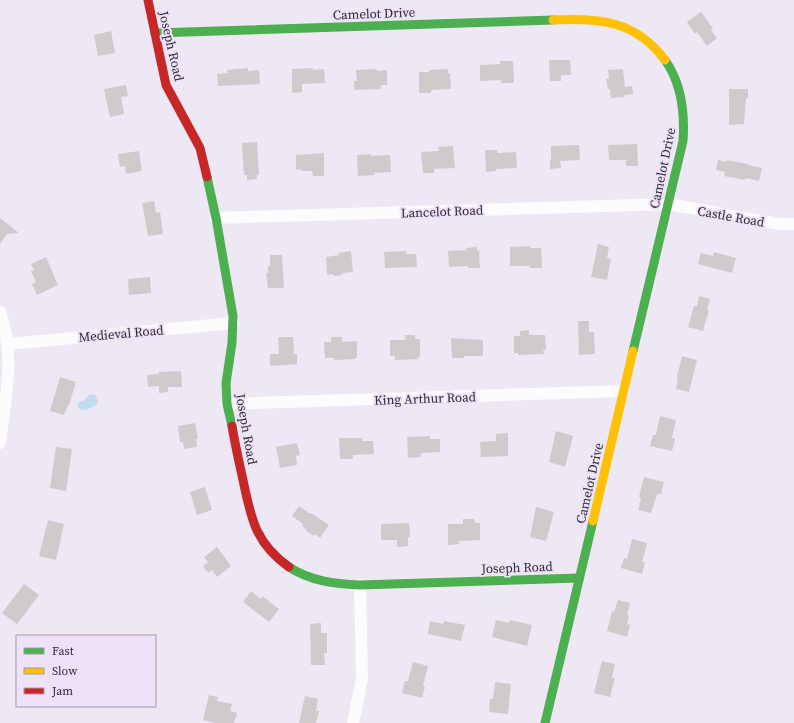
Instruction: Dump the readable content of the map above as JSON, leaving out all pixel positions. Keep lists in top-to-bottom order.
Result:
{
  "streets": {
    "street": [
      "Camelot Drive",
      "Joseph Road",
      "Lancelot Road",
      "Castle Road",
      "Medieval Road",
      "King Arthur Road"
    ]
  },
  "crossings": [
    ["Camelot Drive", "Joseph Road"],
    ["Camelot Drive", "Lancelot Road"],
    ["Camelot Drive", "Castle Road"],
    ["Camelot Drive", "King Arthur Road"],
    ["Joseph Road", "Lancelot Road"],
    ["Joseph Road", "Medieval Road"],
    ["Joseph Road", "King Arthur Road"],
    ["Lancelot Road", "Castle Road"]
  ],
  "legend": ["Fast", "Slow", "Jam"]
}
